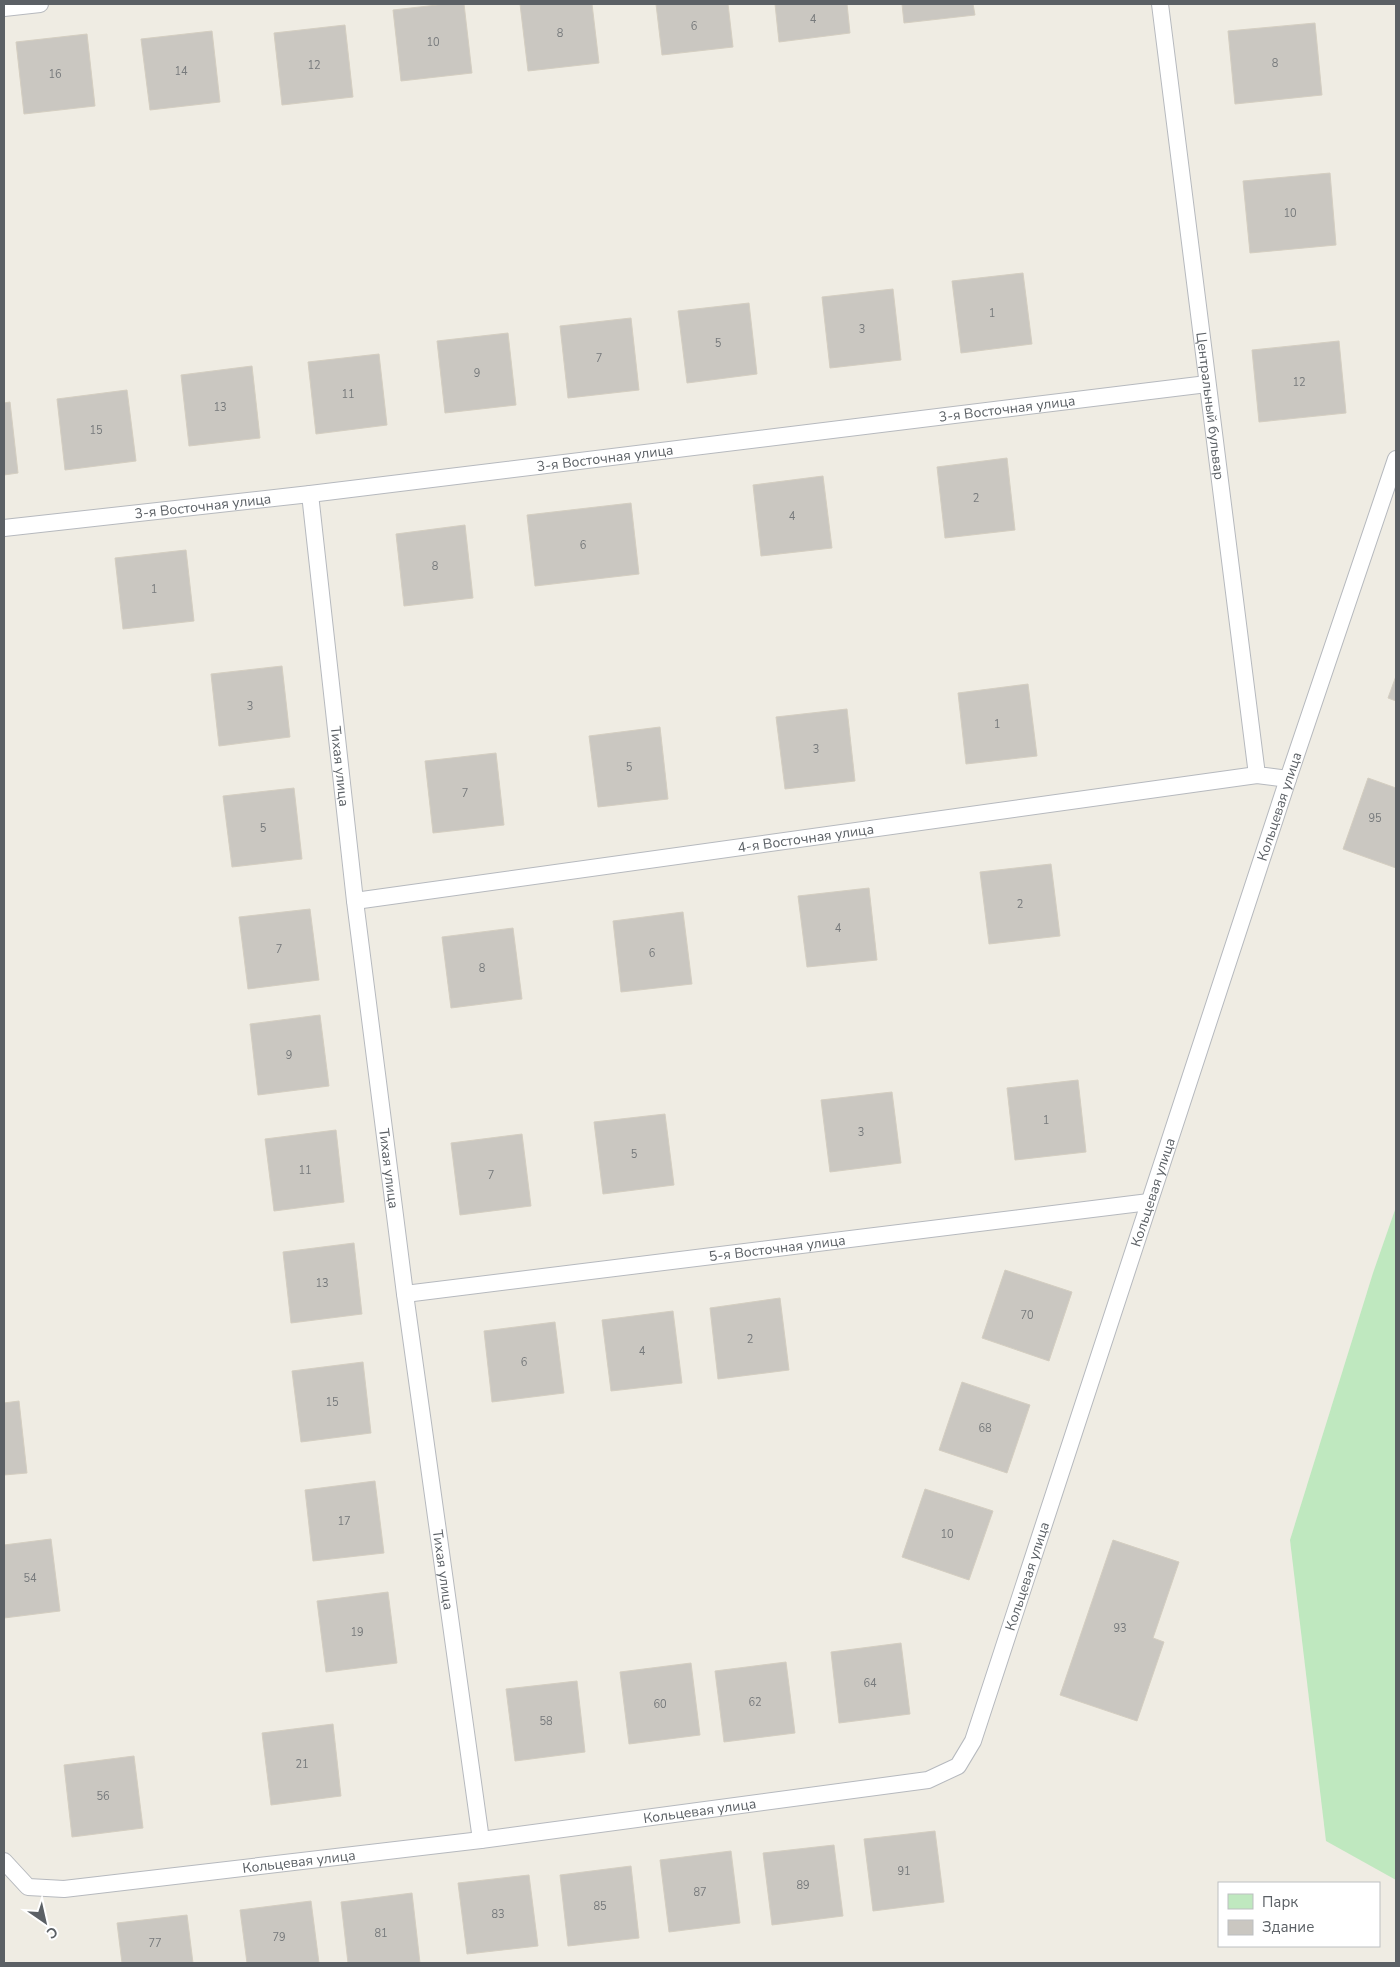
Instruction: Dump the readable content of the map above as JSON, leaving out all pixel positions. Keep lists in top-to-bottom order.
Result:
{
  "streets": {
    "lane": [
      "Центральный бульвар",
      "3-я Восточная улица",
      "Тихая улица",
      "Кольцевая улица",
      "4-я Восточная улица",
      "5-я Восточная улица"
    ]
  },
  "crossings": [
    ["Центральный бульвар", "3-я Восточная улица"],
    ["Центральный бульвар", "4-я Восточная улица"],
    ["3-я Восточная улица", "Тихая улица"],
    ["Тихая улица", "Кольцевая улица"],
    ["Тихая улица", "4-я Восточная улица"],
    ["Тихая улица", "5-я Восточная улица"],
    ["Кольцевая улица", "5-я Восточная улица"]
  ],
  "house_numbers": [
    "4",
    "6",
    "8",
    "10",
    "8",
    "12",
    "14",
    "16",
    "10",
    "1",
    "3",
    "5",
    "7",
    "9",
    "12",
    "11",
    "13",
    "15",
    "2",
    "4",
    "6",
    "8",
    "1",
    "3",
    "1",
    "3",
    "5",
    "7",
    "95",
    "5",
    "2",
    "4",
    "7",
    "6",
    "8",
    "9",
    "1",
    "3",
    "5",
    "11",
    "7",
    "13",
    "70",
    "2",
    "4",
    "6",
    "15",
    "68",
    "17",
    "10",
    "54",
    "93",
    "19",
    "64",
    "62",
    "60",
    "58",
    "21",
    "56",
    "91",
    "89",
    "87",
    "85",
    "83",
    "81",
    "79",
    "77"
  ],
  "legend": ["Парк", "Здание"],
  "north": "bottom right"
}
